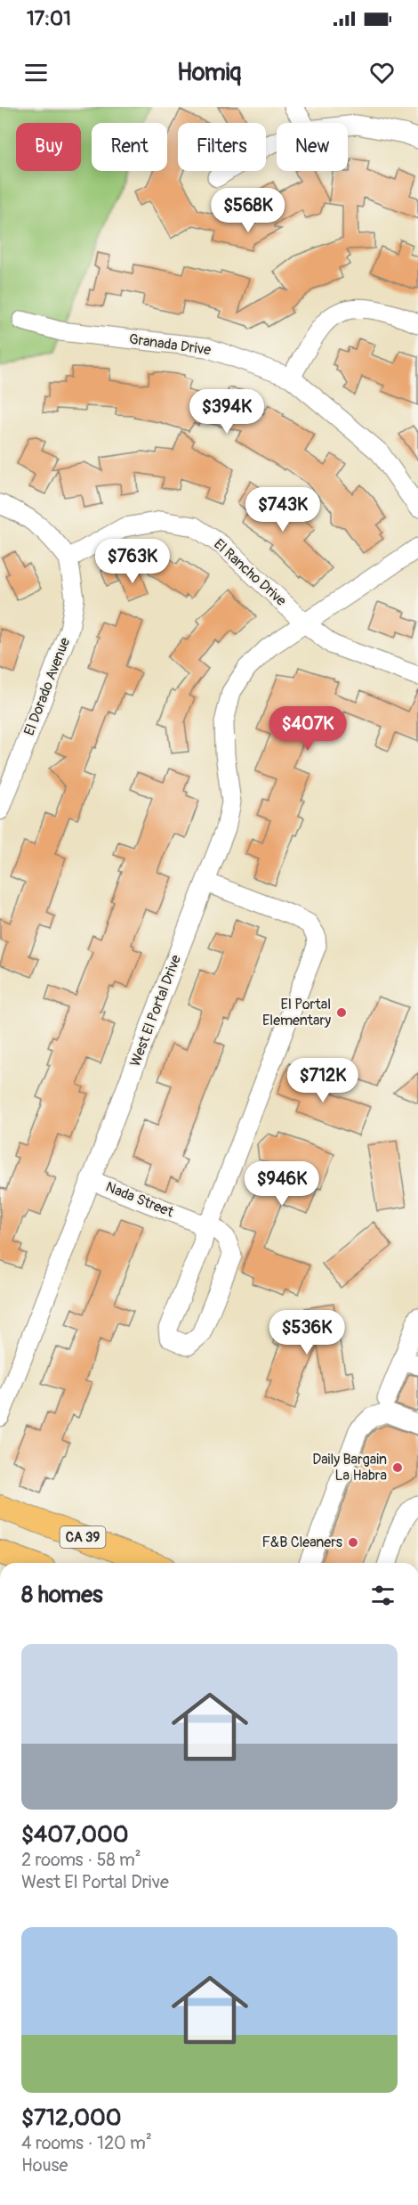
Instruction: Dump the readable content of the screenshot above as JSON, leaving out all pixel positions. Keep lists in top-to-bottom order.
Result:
{
  "streets": {
    "main road": ["CA 39"],
    "street": [
      "Granada Drive",
      "El Rancho Drive",
      "El Dorado Avenue",
      "West El Portal Drive",
      "Nada Street"
    ]
  },
  "crossings": [
    ["El Rancho Drive", "El Dorado Avenue"],
    ["El Rancho Drive", "West El Portal Drive"],
    ["West El Portal Drive", "Nada Street"]
  ],
  "places": ["El Portal Elementary", "Daily Bargain La Habra", "F&B Cleaners"],
  "page": {
    "status": "17:01",
    "header": "Homiq",
    "chip": [
      "Buy",
      "Rent",
      "Filters",
      "New"
    ],
    "price": [
      "$568K",
      "$394K",
      "$743K",
      "$763K",
      "$407K",
      "$712K",
      "$946K",
      "$536K"
    ],
    "heading": "8 homes",
    "list": [
      {
        "name": "$407,000",
        "note": "2 rooms · 58 m² · West El Portal Drive"
      },
      {
        "name": "$712,000",
        "note": "4 rooms · 120 m² · House"
      }
    ]
  }
}
